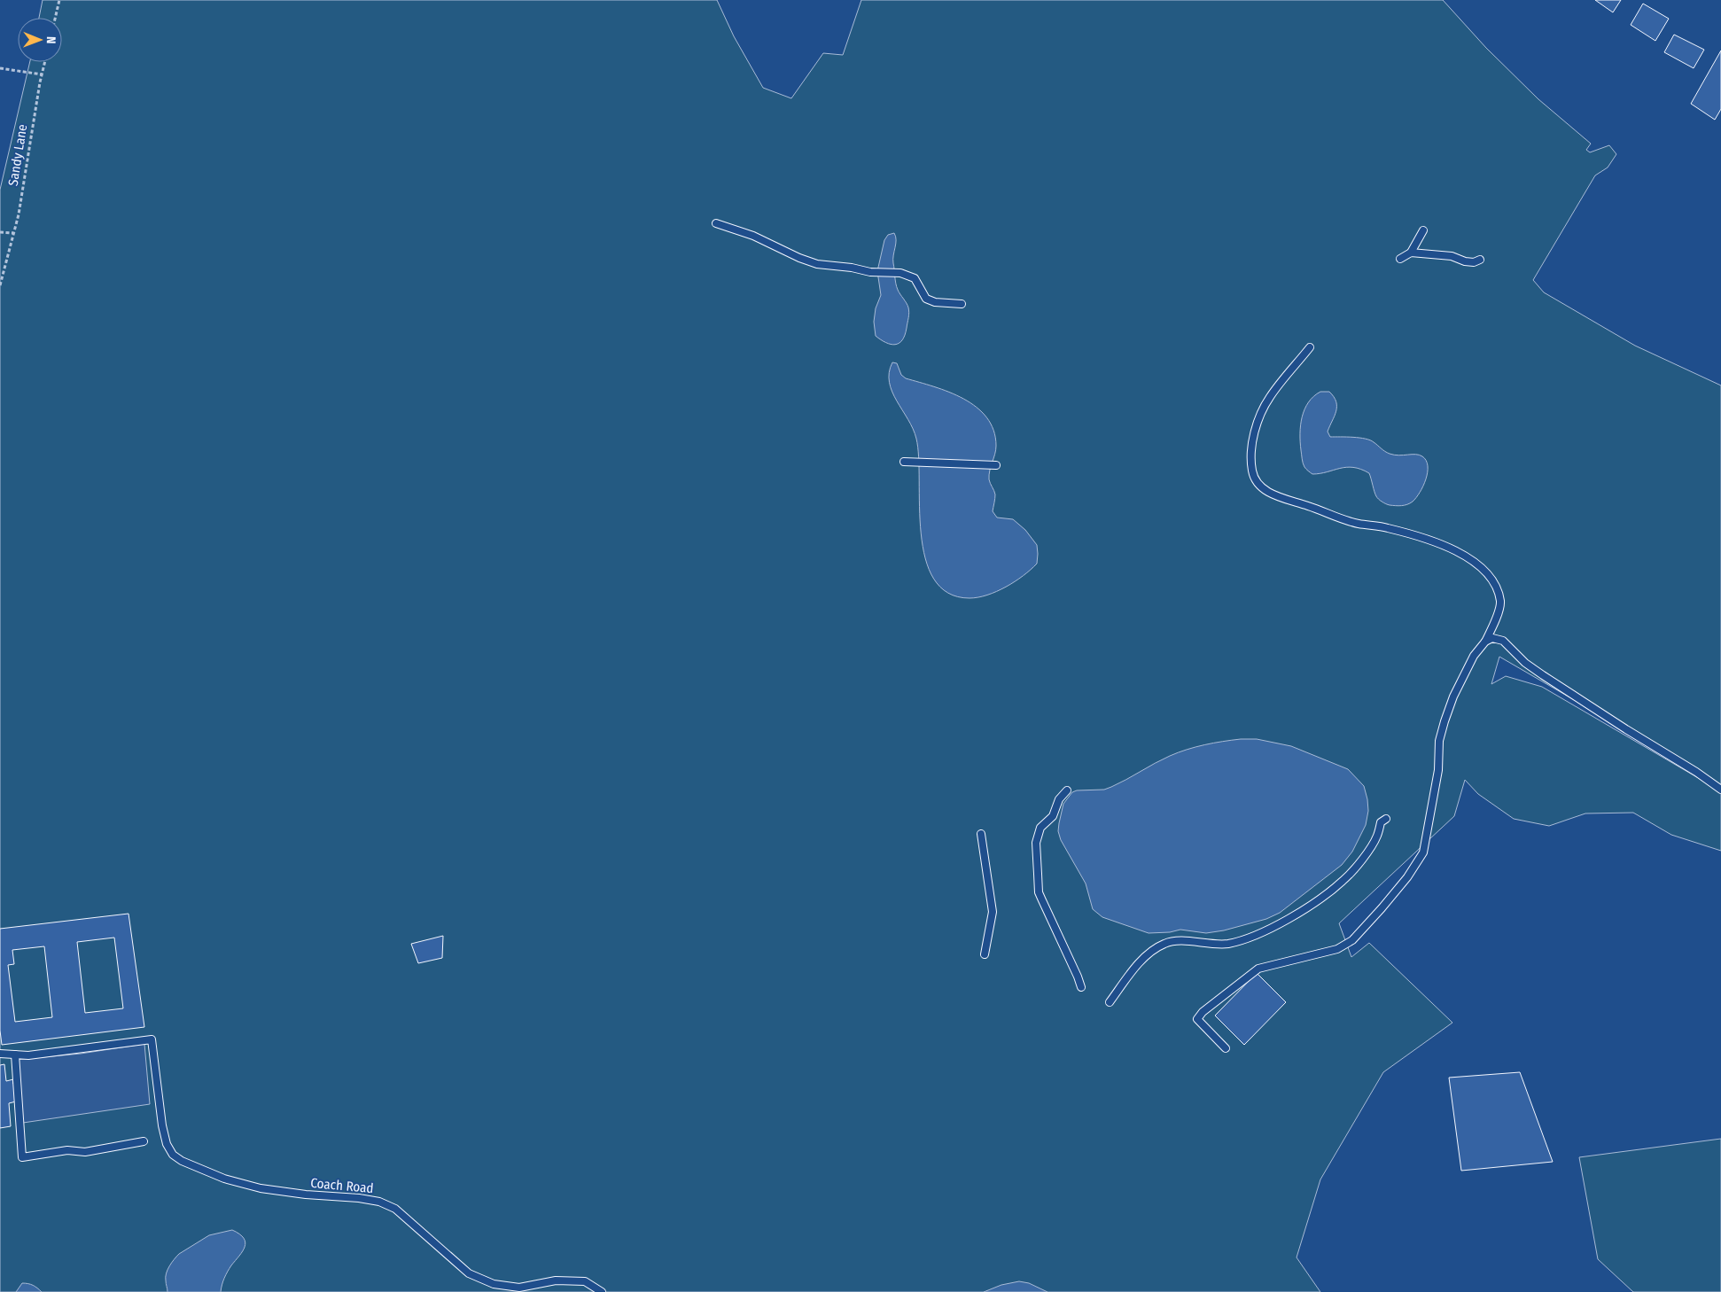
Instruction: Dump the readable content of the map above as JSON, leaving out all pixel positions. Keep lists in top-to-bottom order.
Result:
{
  "streets": {
    "lane": ["Coach Road"],
    "path": ["Sandy Lane"]
  },
  "north": "right"
}
